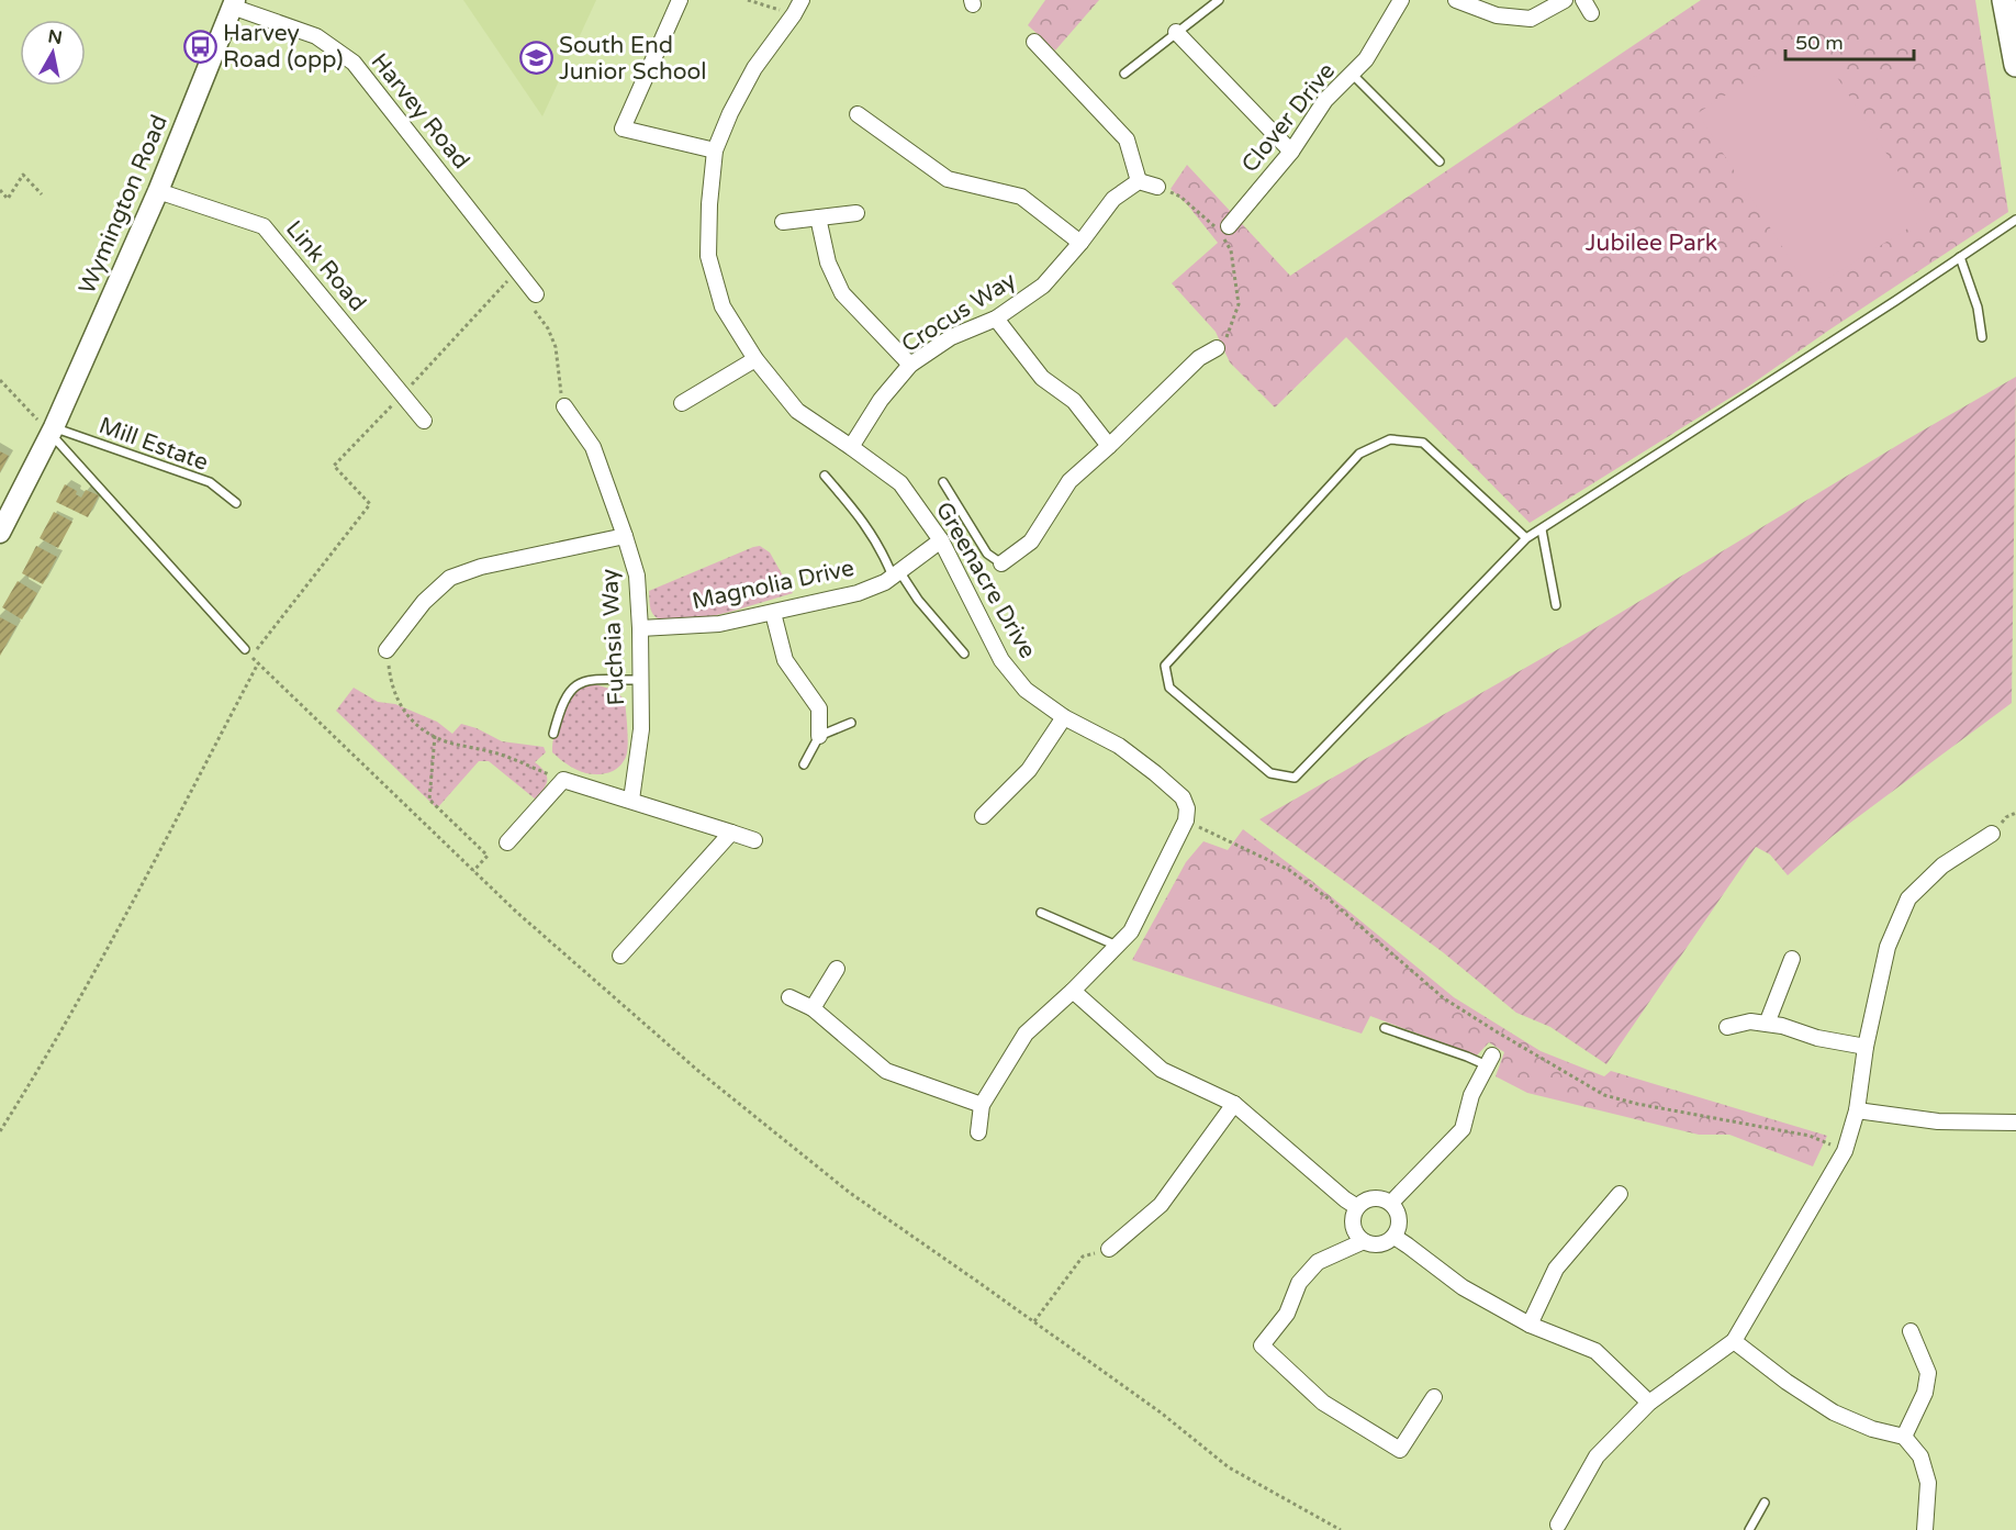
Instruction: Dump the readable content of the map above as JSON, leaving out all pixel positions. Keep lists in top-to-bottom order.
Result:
{
  "streets": {
    "street": [
      "Harvey Road",
      "Clover Drive",
      "Wymington Road",
      "Link Road",
      "Crocus Way",
      "Greenacre Drive",
      "Magnolia Drive",
      "Fuchsia Way"
    ],
    "lane": ["Mill Estate"]
  },
  "crossings": [
    ["Harvey Road", "Wymington Road"],
    ["Wymington Road", "Link Road"],
    ["Wymington Road", "Mill Estate"],
    ["Crocus Way", "Greenacre Drive"],
    ["Greenacre Drive", "Magnolia Drive"],
    ["Magnolia Drive", "Fuchsia Way"]
  ],
  "parks": ["Jubilee Park"],
  "places": {
    "bus stop": ["Harvey Road (opp)"],
    "school or university": ["South End Junior School"]
  },
  "scale_bar": "50 m",
  "north": "top"
}
